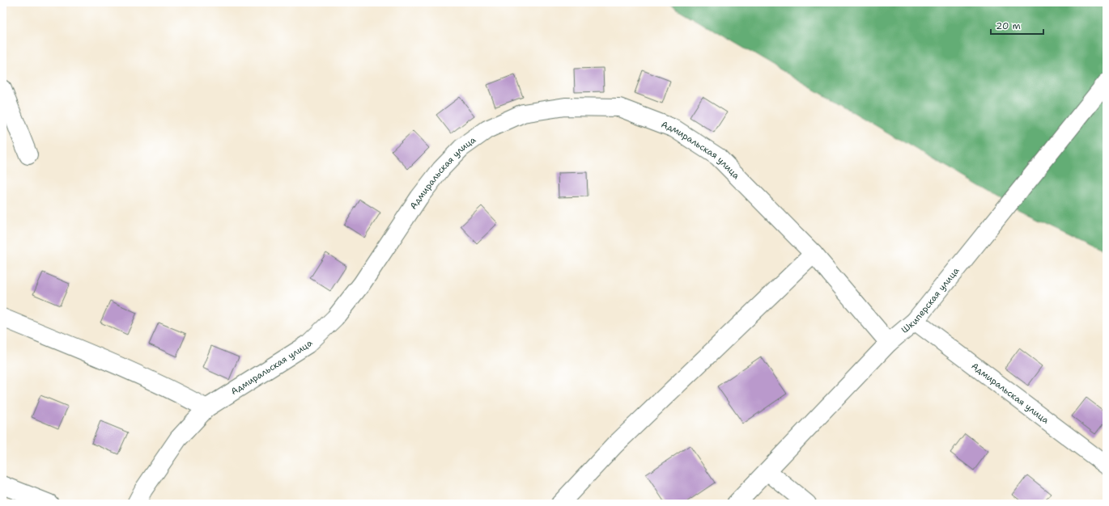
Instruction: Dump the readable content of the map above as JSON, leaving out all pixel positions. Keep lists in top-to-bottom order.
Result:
{
  "streets": {
    "street": ["Адмиральская улица", "Шкиперская улица"]
  },
  "crossings": [
    ["Адмиральская улица", "Шкиперская улица"]
  ],
  "scale_bar": "20 m"
}
